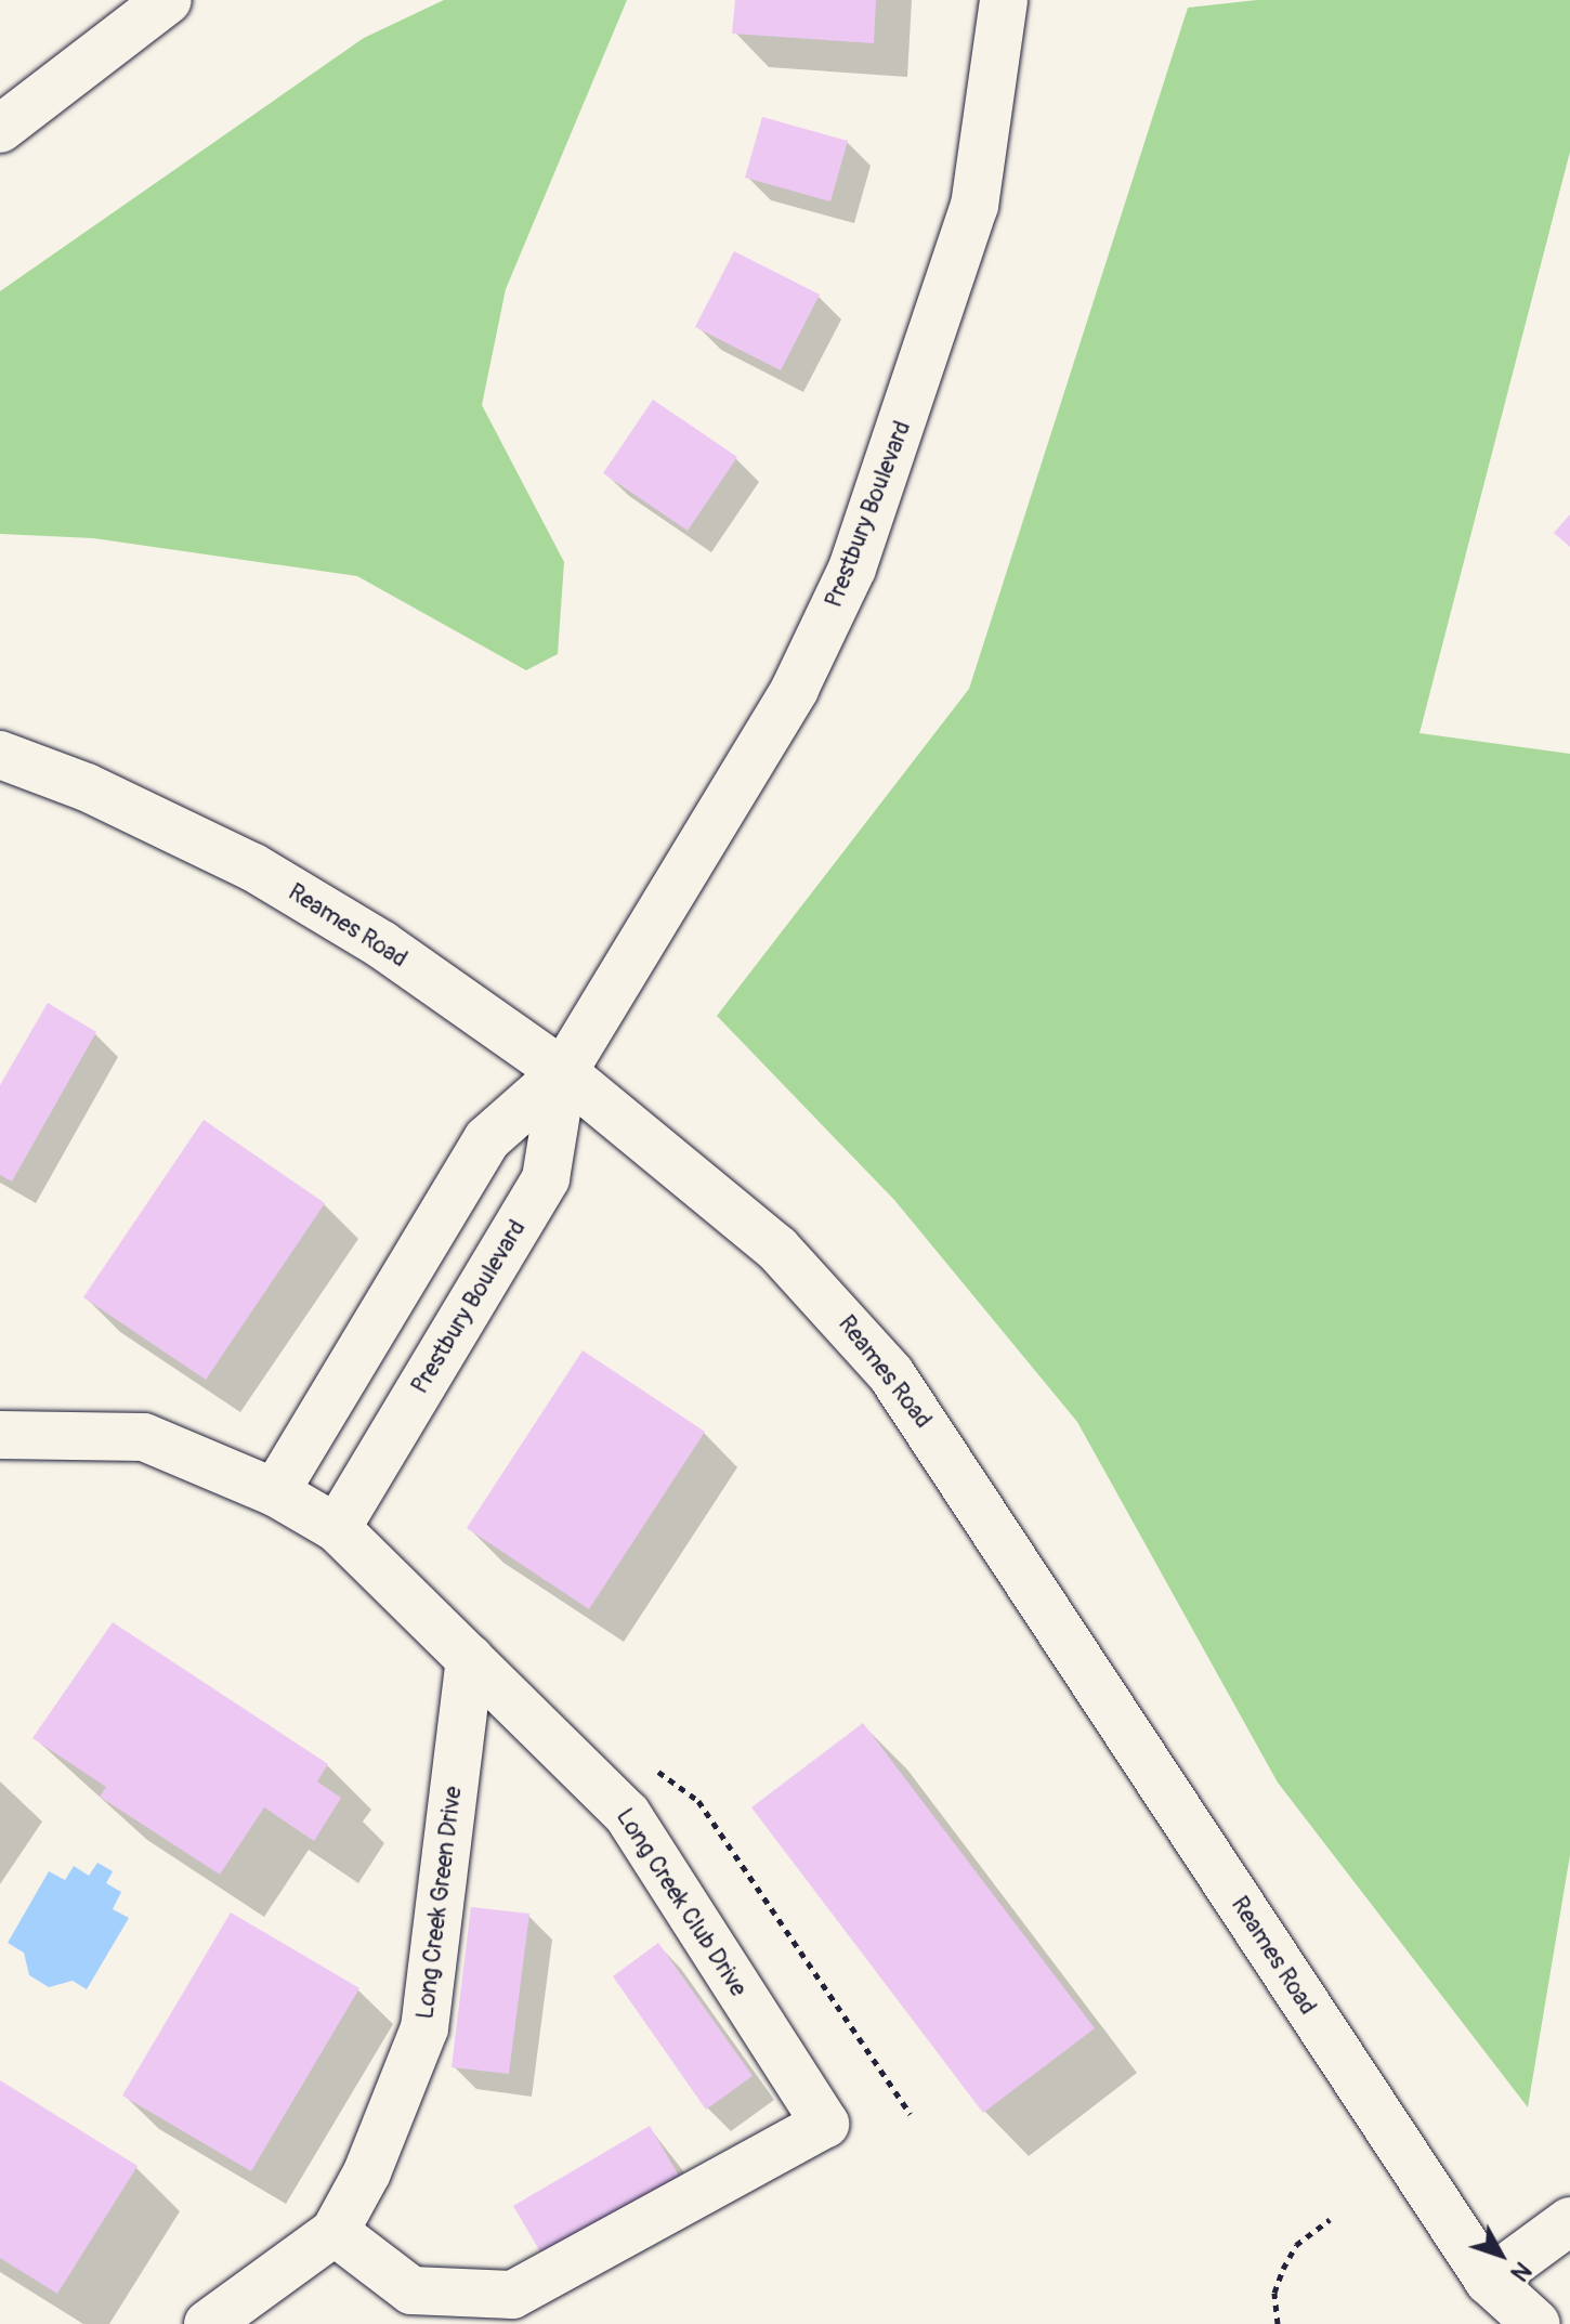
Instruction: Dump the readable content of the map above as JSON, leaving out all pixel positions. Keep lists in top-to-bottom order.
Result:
{
  "streets": {
    "street": [
      "Prestbury Boulevard",
      "Reames Road",
      "Long Creek Green Drive",
      "Long Creek Club Drive"
    ]
  },
  "crossings": [
    ["Prestbury Boulevard", "Reames Road"],
    ["Prestbury Boulevard", "Long Creek Club Drive"],
    ["Long Creek Green Drive", "Long Creek Club Drive"]
  ],
  "north": "bottom right"
}
